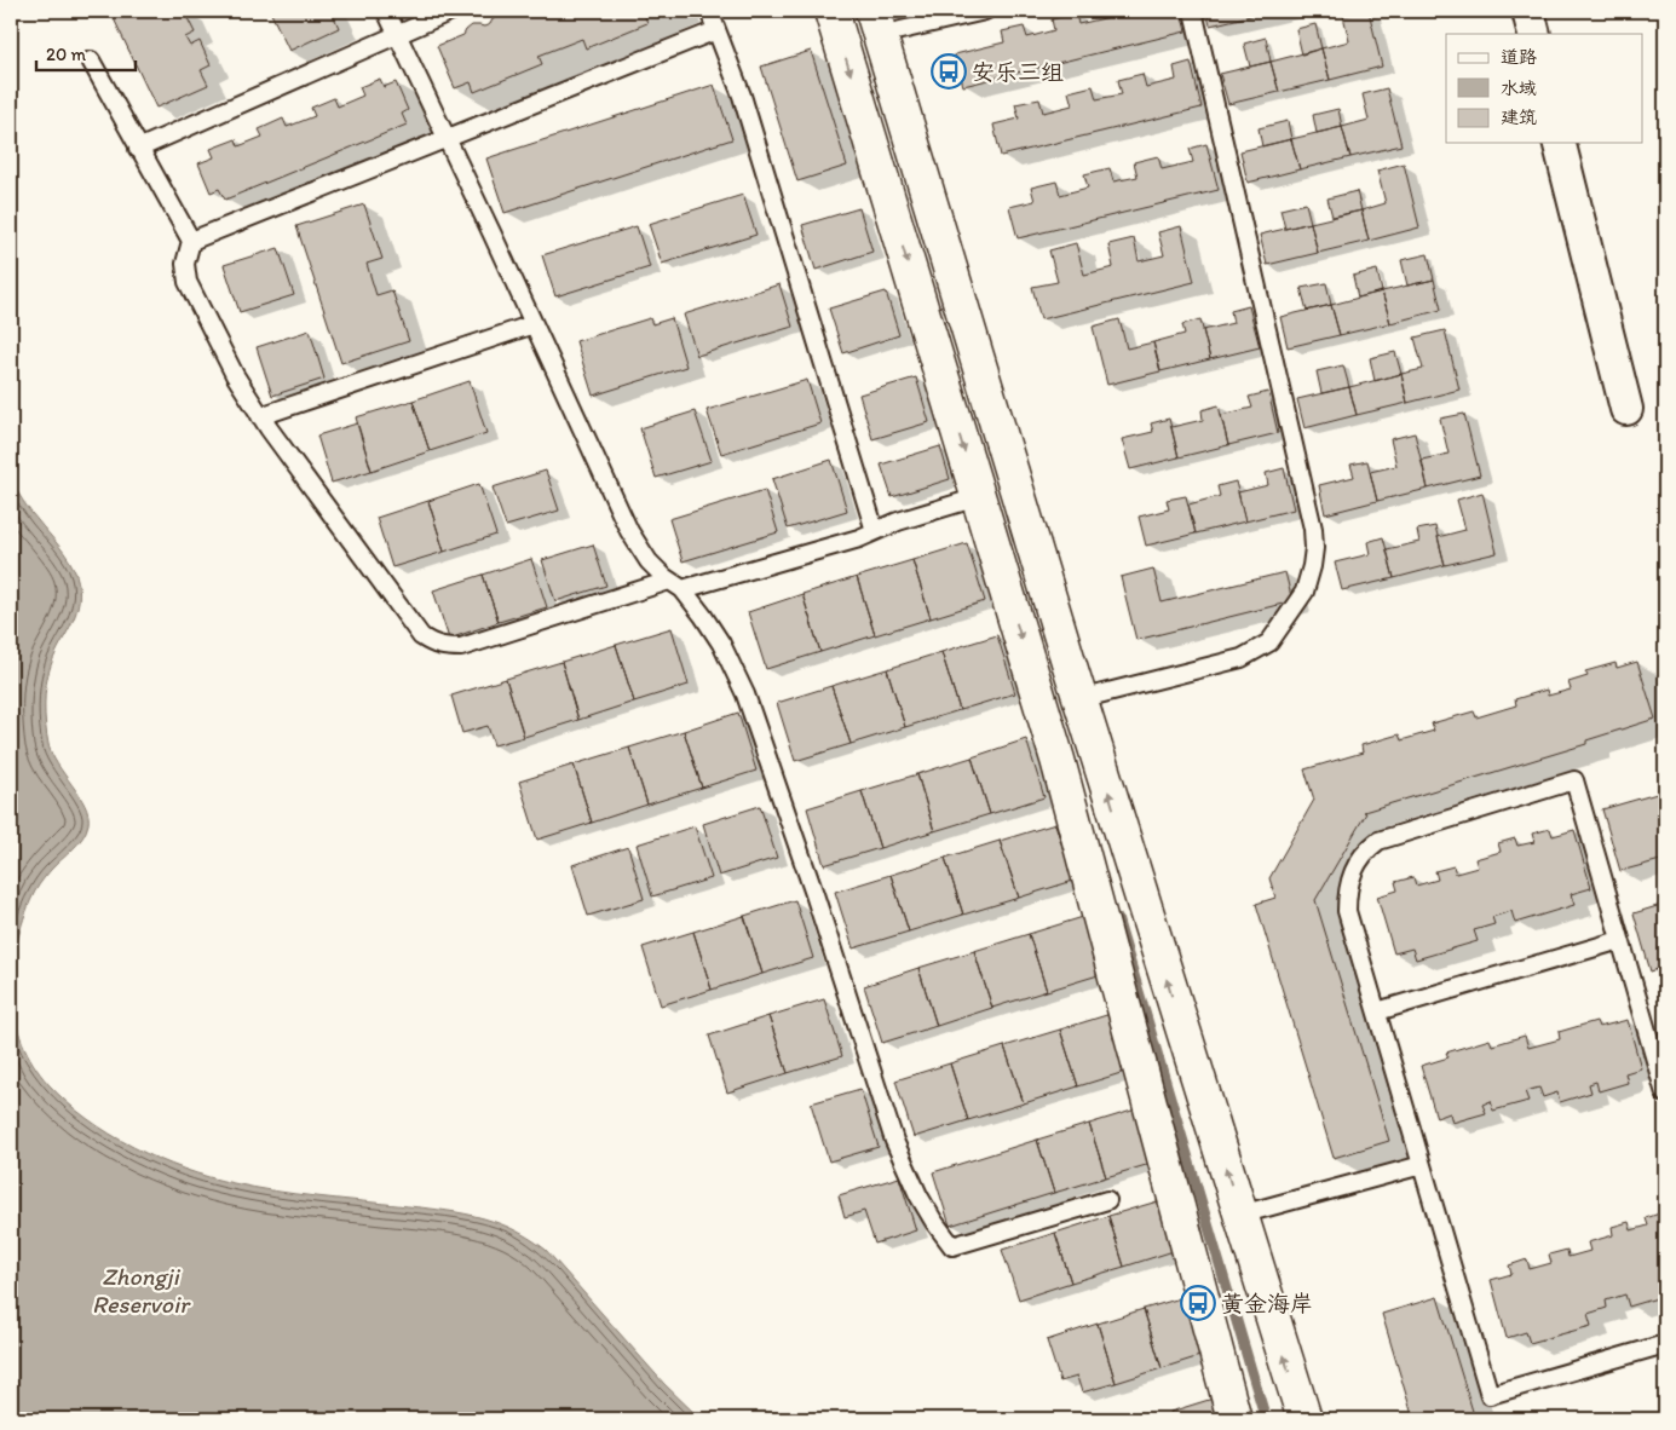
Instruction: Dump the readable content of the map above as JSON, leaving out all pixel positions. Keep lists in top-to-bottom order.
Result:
{
  "water": ["Zhongji Reservoir"],
  "places": {
    "bus stop": ["安乐三组", "黄金海岸"]
  },
  "legend": ["道路", "水域", "建筑"],
  "scale_bar": "20 m"
}
